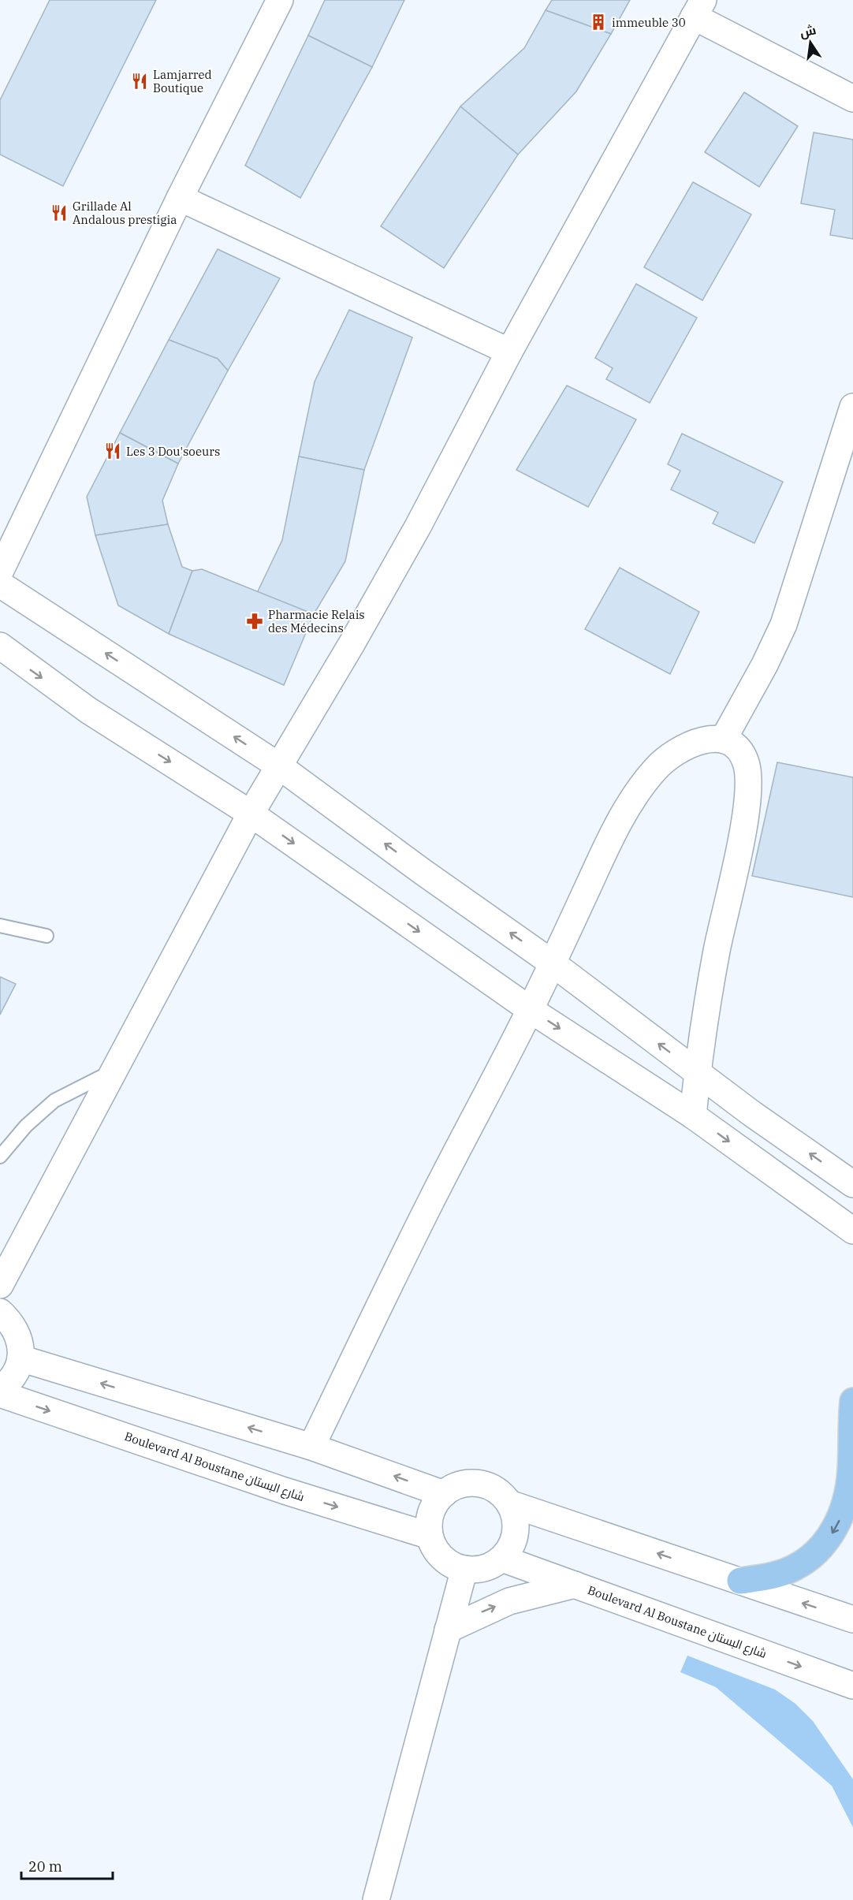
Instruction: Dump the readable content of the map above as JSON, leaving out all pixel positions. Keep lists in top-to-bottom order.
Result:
{
  "streets": {
    "street": ["Boulevard Al Boustane شارع البستان"]
  },
  "places": {
    "building": ["immeuble 30"],
    "restaurant": ["Lamjarred Boutique", "Grillade Al Andalous prestigia", "Les 3 Dou'soeurs"],
    "pharmacy": ["Pharmacie Relais des Médecins"]
  },
  "scale_bar": "20 m",
  "north": "top"
}
